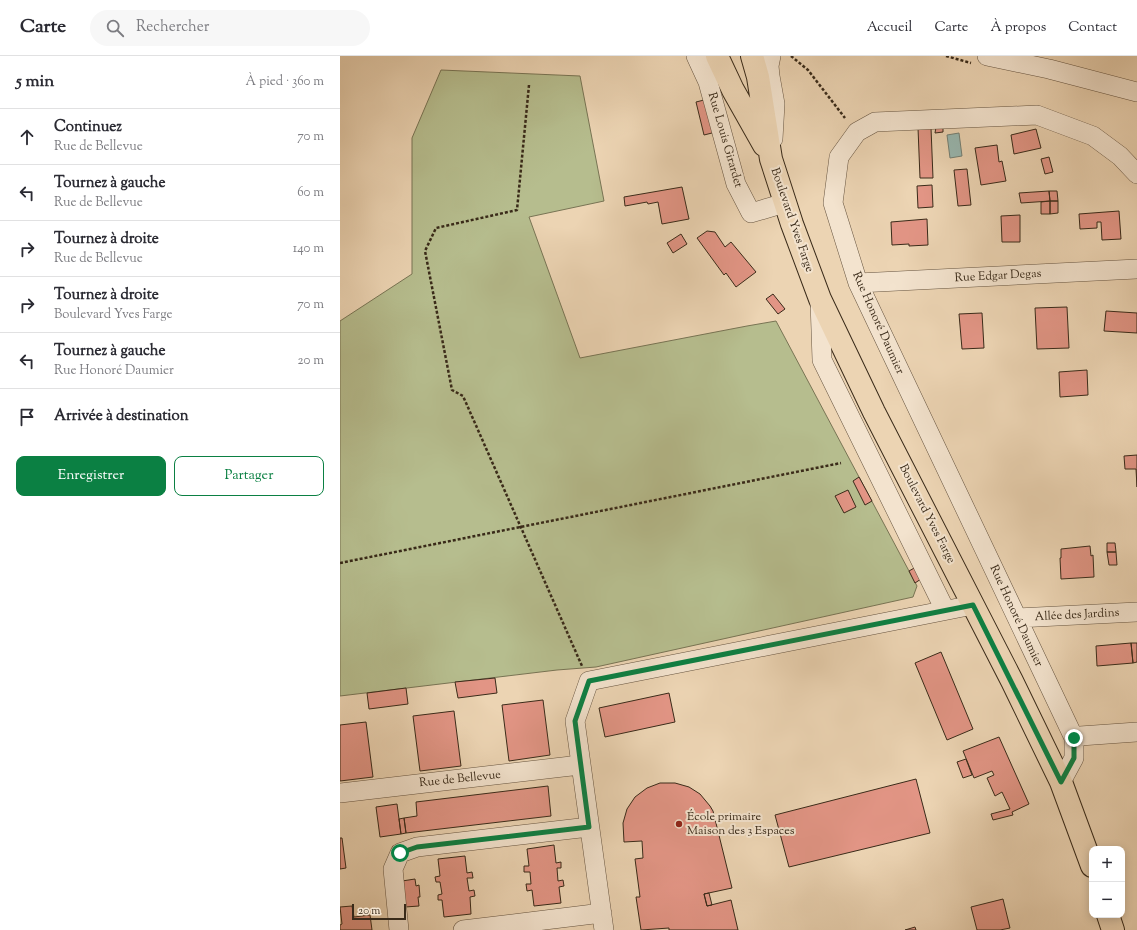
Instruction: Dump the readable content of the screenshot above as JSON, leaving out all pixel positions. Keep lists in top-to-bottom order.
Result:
{
  "streets": {
    "main road": ["Boulevard Yves Farge"],
    "street": [
      "Rue Louis Girardet",
      "Rue Edgar Degas",
      "Rue Honoré Daumier",
      "Allée des Jardins",
      "Rue de Bellevue"
    ]
  },
  "crossings": [
    ["Rue Louis Girardet", "Boulevard Yves Farge"],
    ["Boulevard Yves Farge", "Rue Honoré Daumier"],
    ["Rue Edgar Degas", "Rue Honoré Daumier"],
    ["Rue Honoré Daumier", "Allée des Jardins"]
  ],
  "places": ["École primaire Maison des 3 Espaces"],
  "scale_bar": "20 m",
  "page": {
    "header": "Carte",
    "search": "Rechercher",
    "nav": [
      "Accueil",
      "Carte",
      "À propos",
      "Contact"
    ],
    "heading": ["5 min", "À pied · 360 m"],
    "list": [
      ["Continuez", "Rue de Bellevue", "70 m"],
      ["Tournez à gauche", "Rue de Bellevue", "60 m"],
      ["Tournez à droite", "Rue de Bellevue", "140 m"],
      ["Tournez à droite", "Boulevard Yves Farge", "70 m"],
      ["Tournez à gauche", "Rue Honoré Daumier", "20 m"],
      "Arrivée à destination"
    ],
    "buttons": ["Enregistrer", "Partager"],
    "map_buttons": ["+", "−"],
    "scale": "20 m"
  }
}
